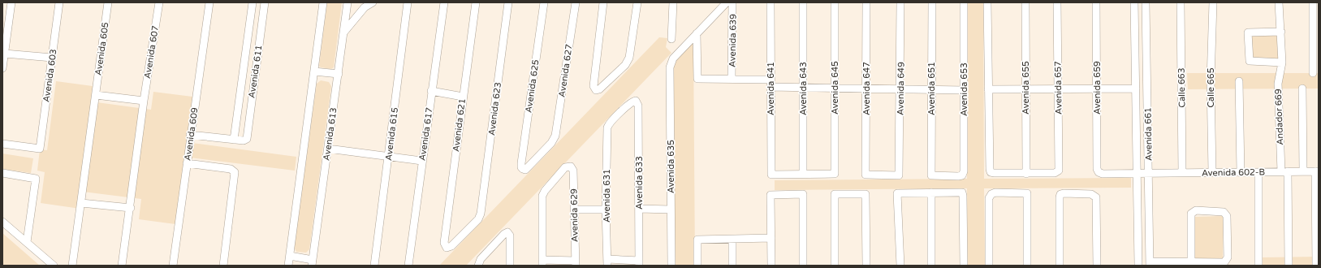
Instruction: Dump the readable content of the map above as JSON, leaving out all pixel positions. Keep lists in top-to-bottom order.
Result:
{
  "streets": {
    "street": [
      "Avenida 639",
      "Avenida 605",
      "Avenida 607",
      "Avenida 627",
      "Avenida 611",
      "Avenida 603",
      "Avenida 625",
      "Avenida 645",
      "Avenida 655",
      "Avenida 657",
      "Avenida 659",
      "Calle 663",
      "Calle 665",
      "Avenida 641",
      "Avenida 643",
      "Avenida 647",
      "Avenida 649",
      "Avenida 651",
      "Avenida 653",
      "Avenida 623",
      "Andador 669",
      "Avenida 621",
      "Avenida 609",
      "Avenida 613",
      "Avenida 615",
      "Avenida 617",
      "Avenida 661",
      "Avenida 635",
      "Avenida 602-B",
      "Avenida 633",
      "Avenida 631",
      "Avenida 629"
    ]
  },
  "crossings": [
    ["Avenida 627", "Avenida 625"],
    ["Avenida 645", "Avenida 641"],
    ["Avenida 645", "Avenida 643"],
    ["Avenida 655", "Avenida 657"],
    ["Avenida 659", "Avenida 602-B"],
    ["Calle 663", "Avenida 602-B"],
    ["Calle 665", "Avenida 602-B"],
    ["Avenida 641", "Avenida 643"],
    ["Avenida 647", "Avenida 649"],
    ["Avenida 651", "Avenida 653"],
    ["Avenida 623", "Avenida 621"],
    ["Andador 669", "Avenida 602-B"],
    ["Avenida 661", "Avenida 602-B"],
    ["Avenida 633", "Avenida 631"]
  ]
}
